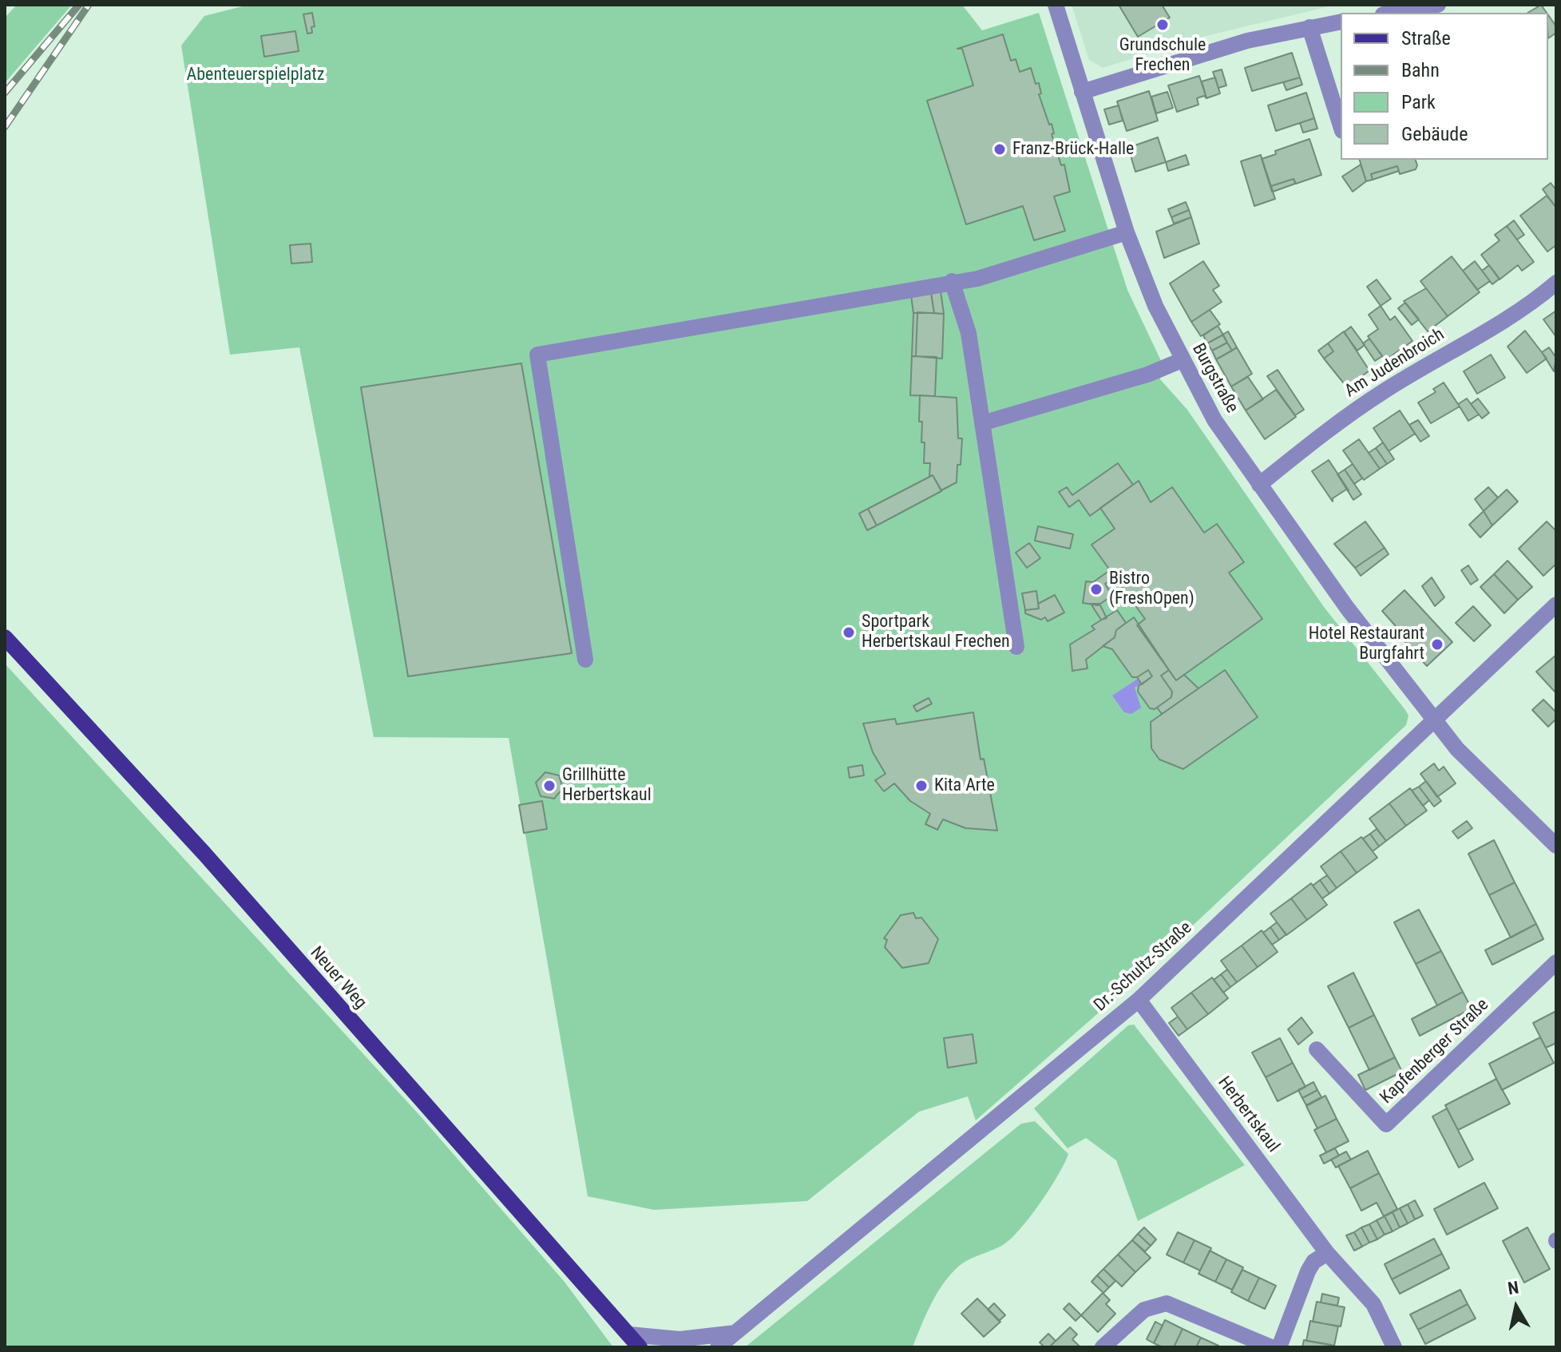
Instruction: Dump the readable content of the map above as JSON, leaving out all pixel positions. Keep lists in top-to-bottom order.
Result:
{
  "streets": {
    "main road": ["Neuer Weg"],
    "street": [
      "Am Judenbroich",
      "Burgstraße",
      "Dr.-Schultz-Straße",
      "Kapfenberger Straße",
      "Herbertskaul"
    ]
  },
  "crossings": [
    ["Am Judenbroich", "Burgstraße"],
    ["Burgstraße", "Dr.-Schultz-Straße"],
    ["Dr.-Schultz-Straße", "Herbertskaul"]
  ],
  "parks": ["Abenteuerspielplatz"],
  "places": [
    "Grundschule Frechen",
    "Franz-Brück-Halle",
    "Bistro (FreshOpen)",
    "Sportpark Herbertskaul Frechen",
    "Hotel Restaurant Burgfahrt",
    "Grillhütte Herbertskaul",
    "Kita Arte"
  ],
  "legend": [
    "Straße",
    "Bahn",
    "Park",
    "Gebäude"
  ],
  "north": "top"
}
